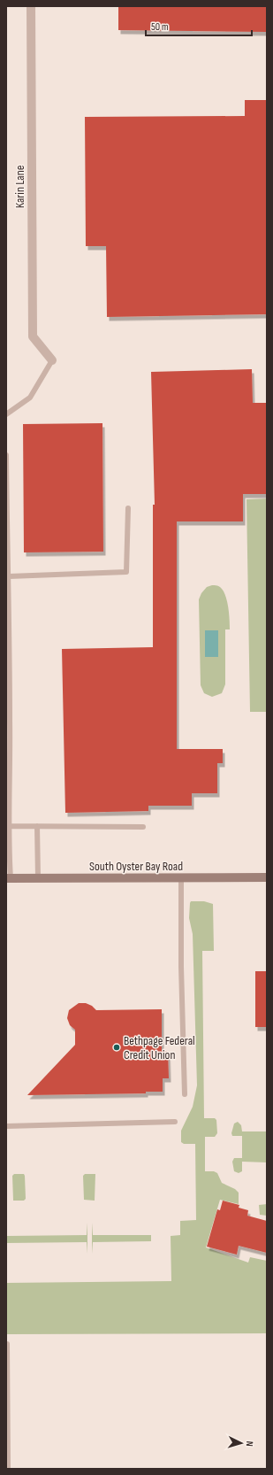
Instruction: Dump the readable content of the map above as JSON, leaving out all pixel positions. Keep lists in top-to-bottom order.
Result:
{
  "streets": {
    "main road": ["South Oyster Bay Road"],
    "street": ["Karin Lane"]
  },
  "places": ["Bethpage Federal Credit Union"],
  "scale_bar": "50 m",
  "north": "right"
}
